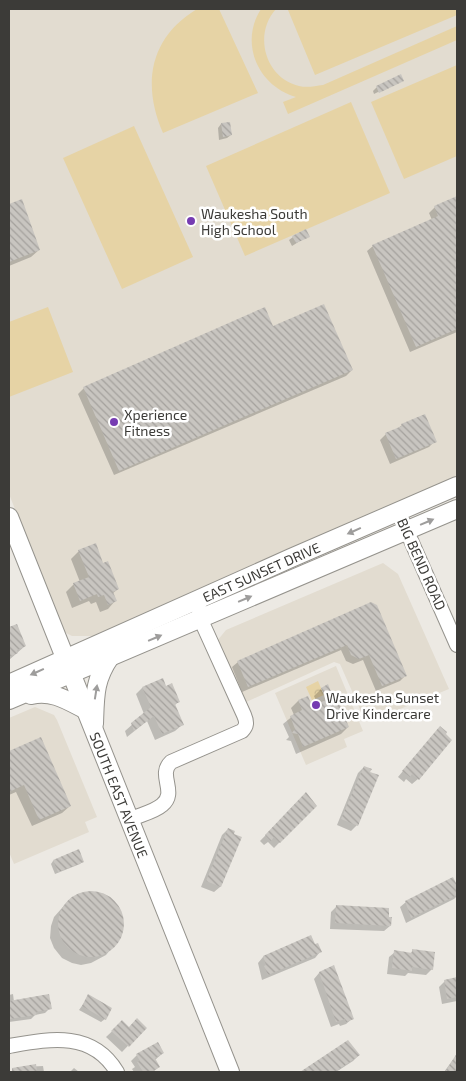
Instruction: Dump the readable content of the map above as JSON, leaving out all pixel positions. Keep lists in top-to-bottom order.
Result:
{
  "streets": {
    "main road": ["EAST SUNSET DRIVE", "SOUTH EAST AVENUE"],
    "street": ["BIG BEND ROAD"]
  },
  "crossings": [
    ["BIG BEND ROAD", "EAST SUNSET DRIVE"],
    ["EAST SUNSET DRIVE", "SOUTH EAST AVENUE"]
  ],
  "places": ["Waukesha South High School", "Xperience Fitness", "Waukesha Sunset Drive Kindercare"]
}
